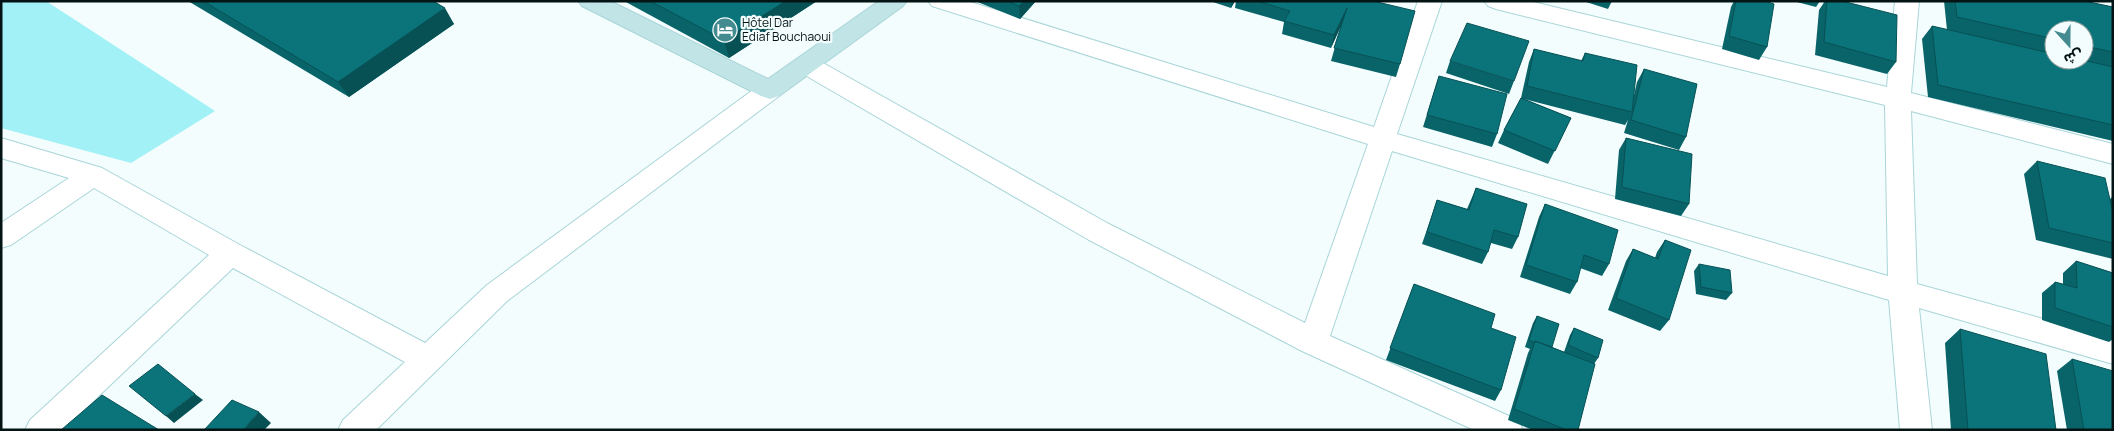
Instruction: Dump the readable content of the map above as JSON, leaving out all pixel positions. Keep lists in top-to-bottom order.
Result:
{
  "places": {
    "hotel": ["Hôtel Dar Ediaf Bouchaoui"]
  },
  "north": "bottom"
}
